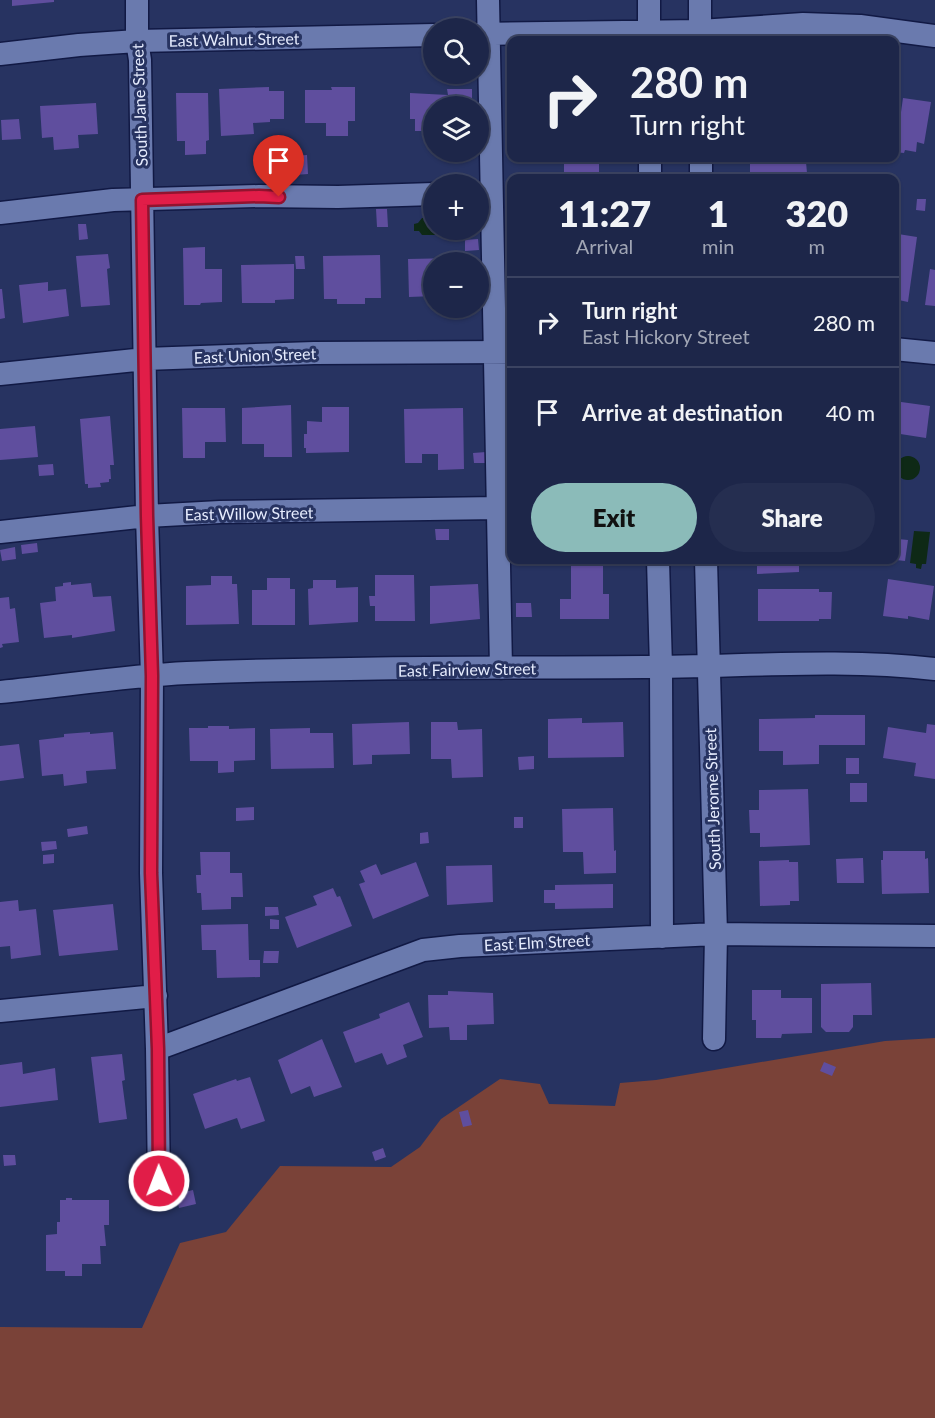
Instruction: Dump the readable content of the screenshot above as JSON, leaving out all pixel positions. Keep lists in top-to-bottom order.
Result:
{
  "streets": {
    "street": [
      "East Walnut Street",
      "South Jane Street",
      "East Union Street",
      "East Willow Street",
      "East Fairview Street",
      "South Jerome Street",
      "East Elm Street"
    ]
  },
  "crossings": [
    ["East Walnut Street", "South Jane Street"],
    ["South Jane Street", "East Union Street"],
    ["South Jane Street", "East Willow Street"],
    ["South Jane Street", "East Fairview Street"],
    ["South Jane Street", "East Elm Street"],
    ["East Fairview Street", "South Jerome Street"],
    ["South Jerome Street", "East Elm Street"]
  ],
  "page": {
    "map_buttons": ["+", "−"],
    "turn": ["280 m", "Turn right"],
    "eta": [
      "11:27",
      "Arrival",
      "1",
      "min",
      "320",
      "m"
    ],
    "list": [
      {
        "name": "Turn right",
        "note": "East Hickory Street",
        "value": "280 m"
      },
      {
        "name": "Arrive at destination",
        "value": "40 m"
      }
    ],
    "buttons": ["Exit", "Share"]
  }
}
